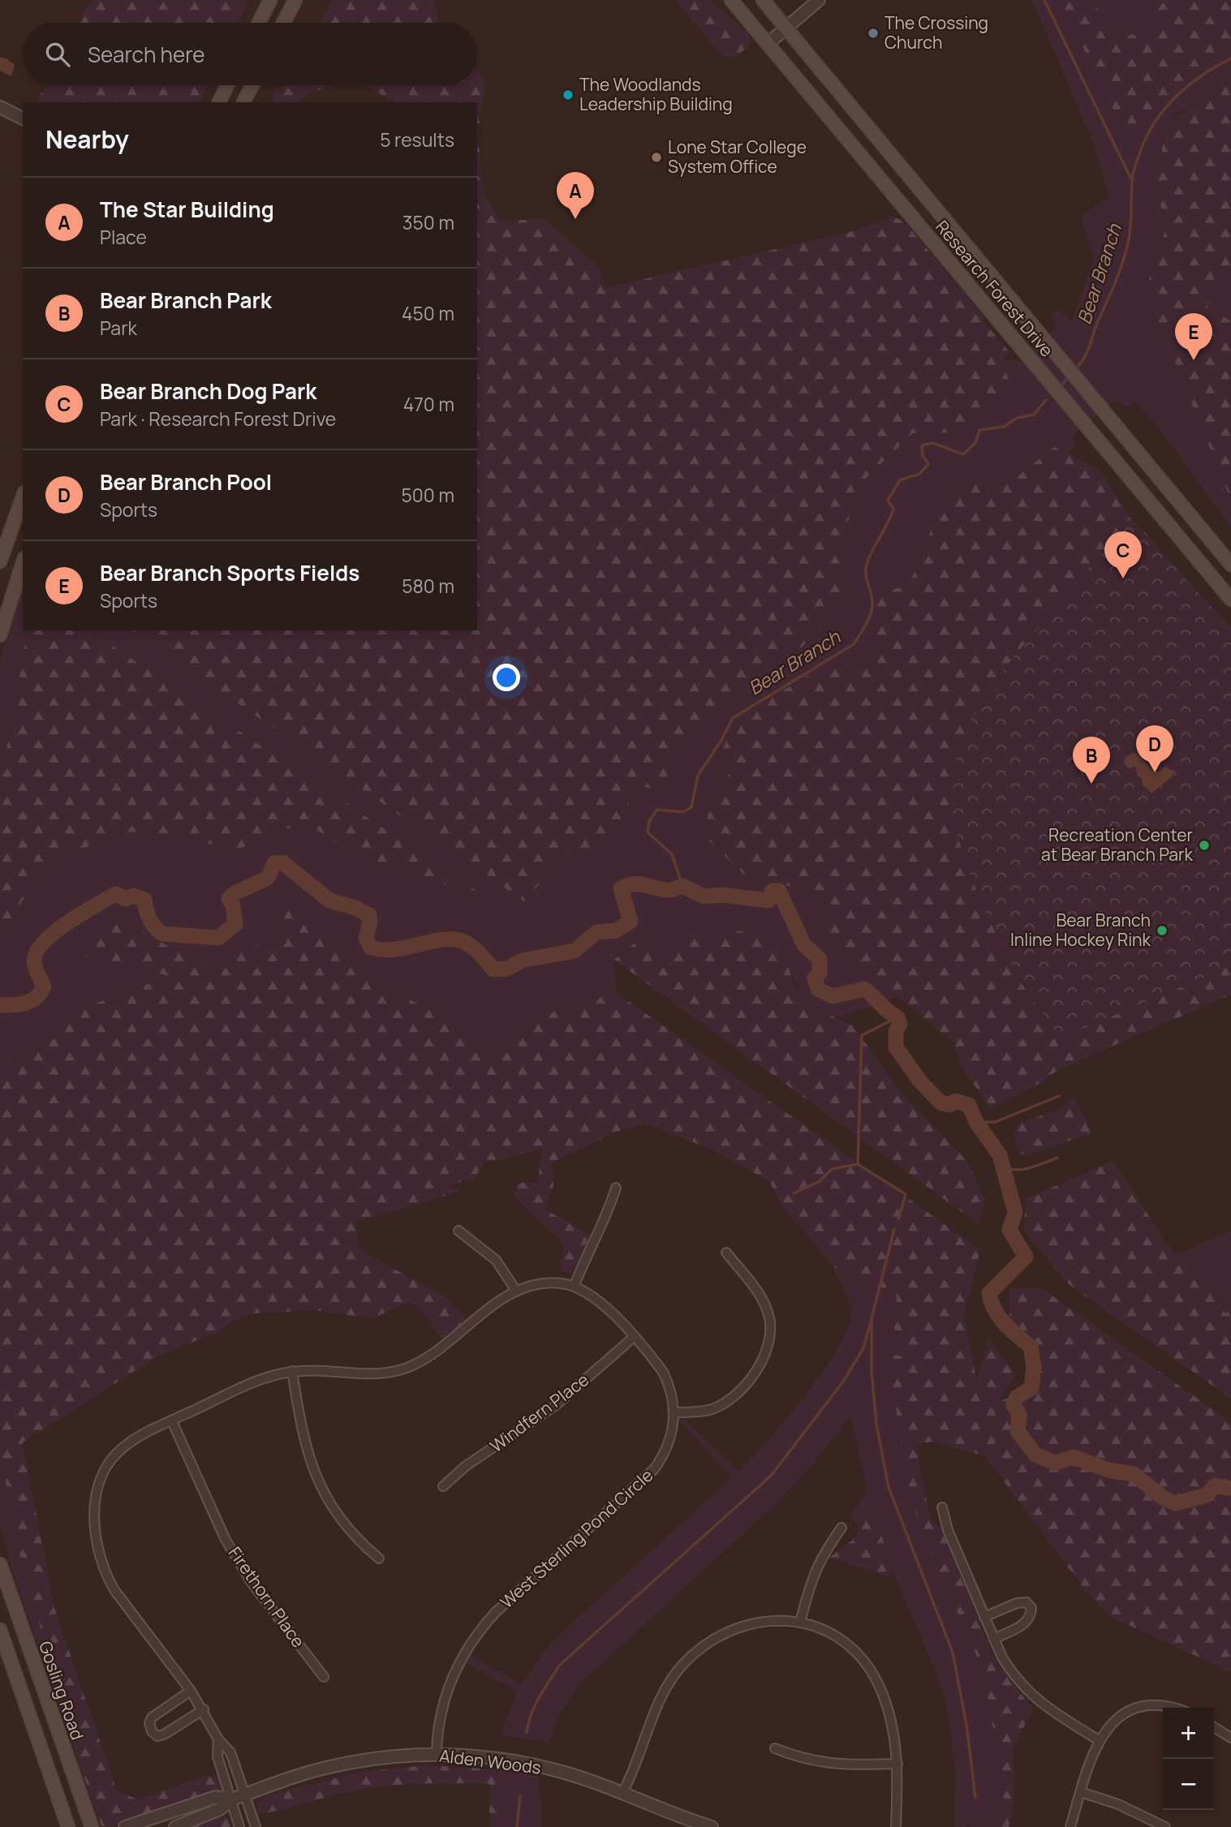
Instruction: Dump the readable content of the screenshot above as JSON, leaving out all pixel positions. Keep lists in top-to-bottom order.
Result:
{
  "streets": {
    "main road": ["Research Forest Drive", "Gosling Road"],
    "street": [
      "Windfern Place",
      "West Sterling Pond Circle",
      "Firethorn Place",
      "Alden Woods"
    ]
  },
  "crossings": [
    ["Windfern Place", "West Sterling Pond Circle"],
    ["West Sterling Pond Circle", "Alden Woods"]
  ],
  "water": ["Bear Branch"],
  "places": [
    "The Crossing Church",
    "The Woodlands Leadership Building",
    "Lone Star College System Office",
    "Recreation Center at Bear Branch Park",
    "Bear Branch Inline Hockey Rink"
  ],
  "page": {
    "search": "Search here",
    "heading": ["Nearby", "5 results"],
    "pins": [
      "A",
      "E",
      "C",
      "D",
      "B"
    ],
    "list": [
      {
        "mark": "A",
        "name": "The Star Building",
        "note": "Place",
        "value": "350 m"
      },
      {
        "mark": "B",
        "name": "Bear Branch Park",
        "note": "Park",
        "value": "450 m"
      },
      {
        "mark": "C",
        "name": "Bear Branch Dog Park",
        "note": "Park · Research Forest Drive",
        "value": "470 m"
      },
      {
        "mark": "D",
        "name": "Bear Branch Pool",
        "note": "Sports",
        "value": "500 m"
      },
      {
        "mark": "E",
        "name": "Bear Branch Sports Fields",
        "note": "Sports",
        "value": "580 m"
      }
    ],
    "map_buttons": ["+", "−"]
  }
}
